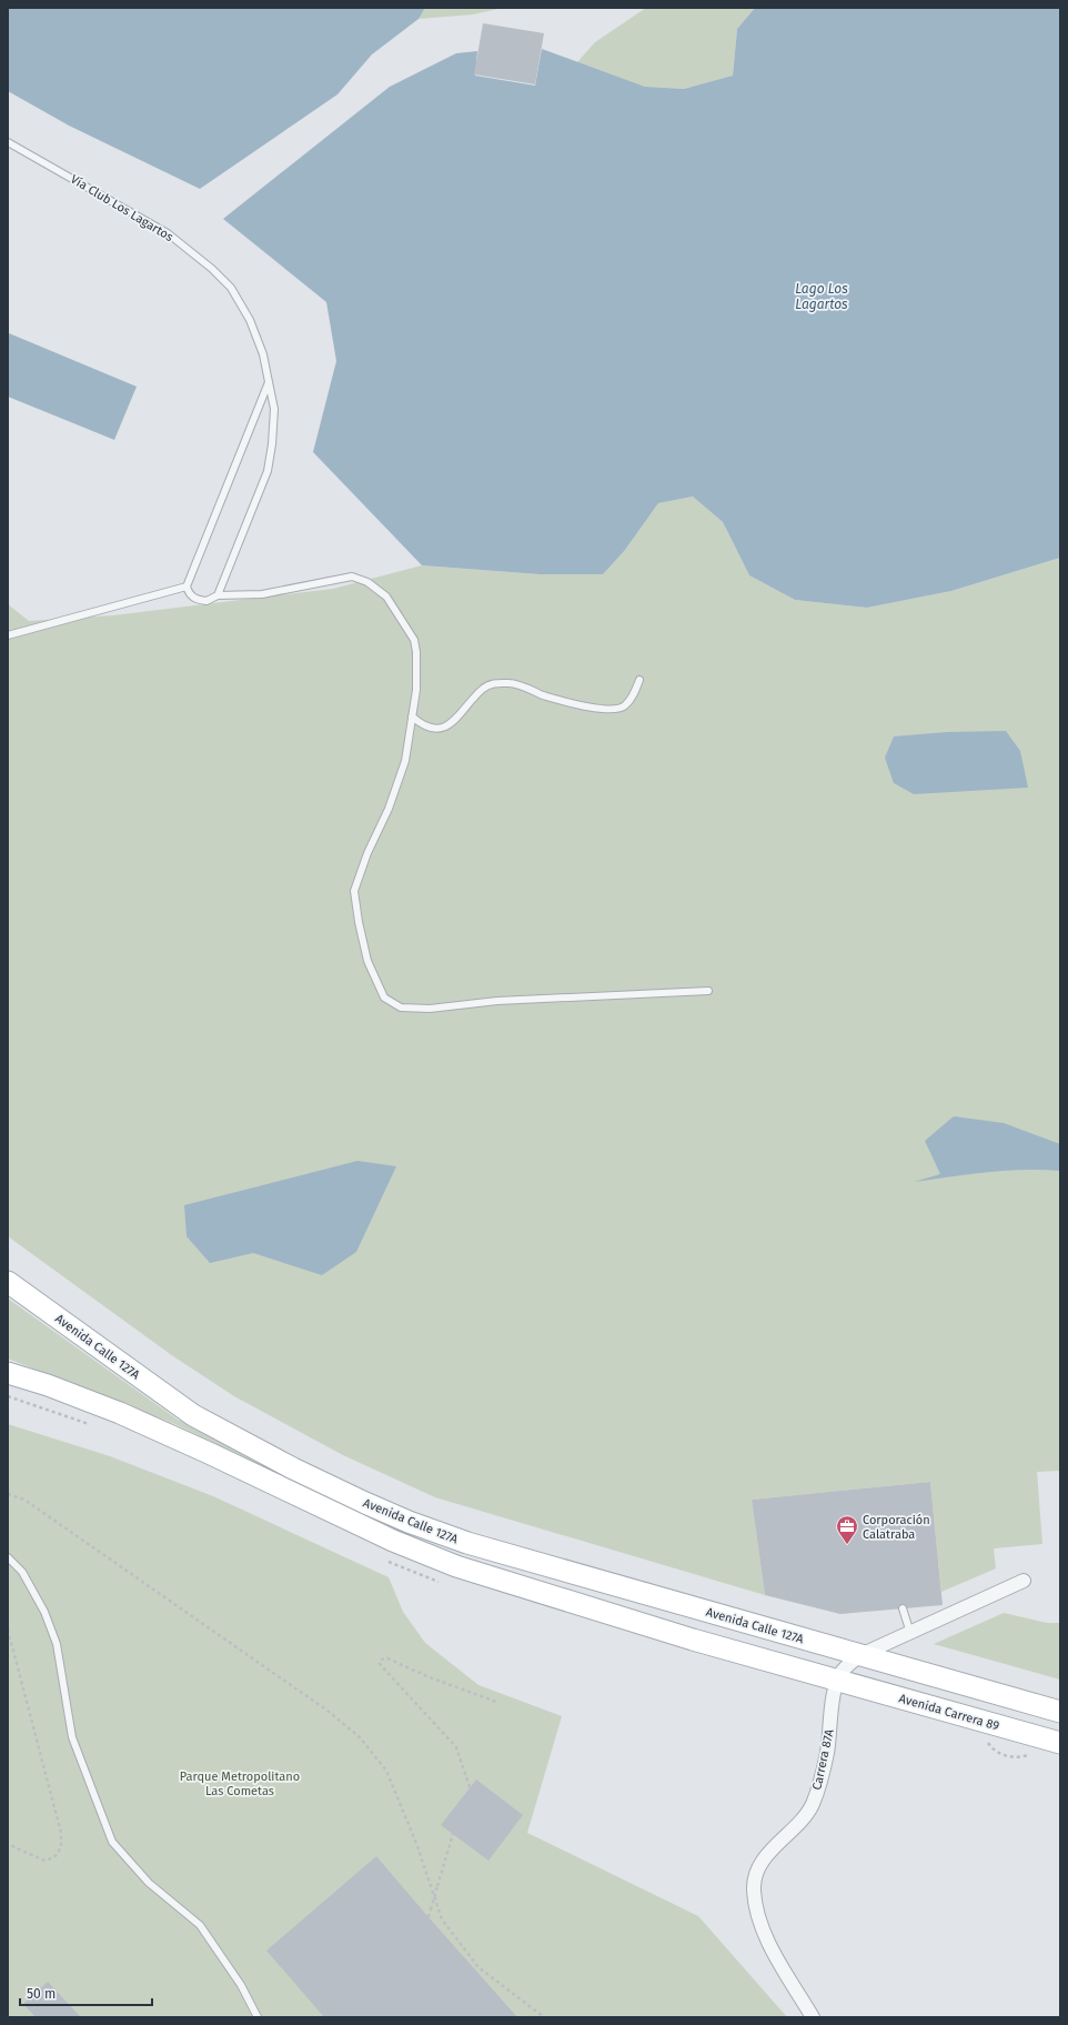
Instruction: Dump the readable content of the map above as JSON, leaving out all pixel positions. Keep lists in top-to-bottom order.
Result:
{
  "streets": {
    "main road": ["Avenida Calle 127A", "Avenida Carrera 89"],
    "street": ["Carrera 87A"],
    "lane": ["Vía Club Los Lagartos"]
  },
  "crossings": [
    ["Avenida Calle 127A", "Avenida Carrera 89"],
    ["Avenida Calle 127A", "Carrera 87A"],
    ["Avenida Carrera 89", "Carrera 87A"]
  ],
  "water": ["Lago Los Lagartos"],
  "parks": ["Parque Metropolitano Las Cometas"],
  "places": {
    "office": ["Corporación Calatraba"]
  },
  "scale_bar": "50 m"
}
